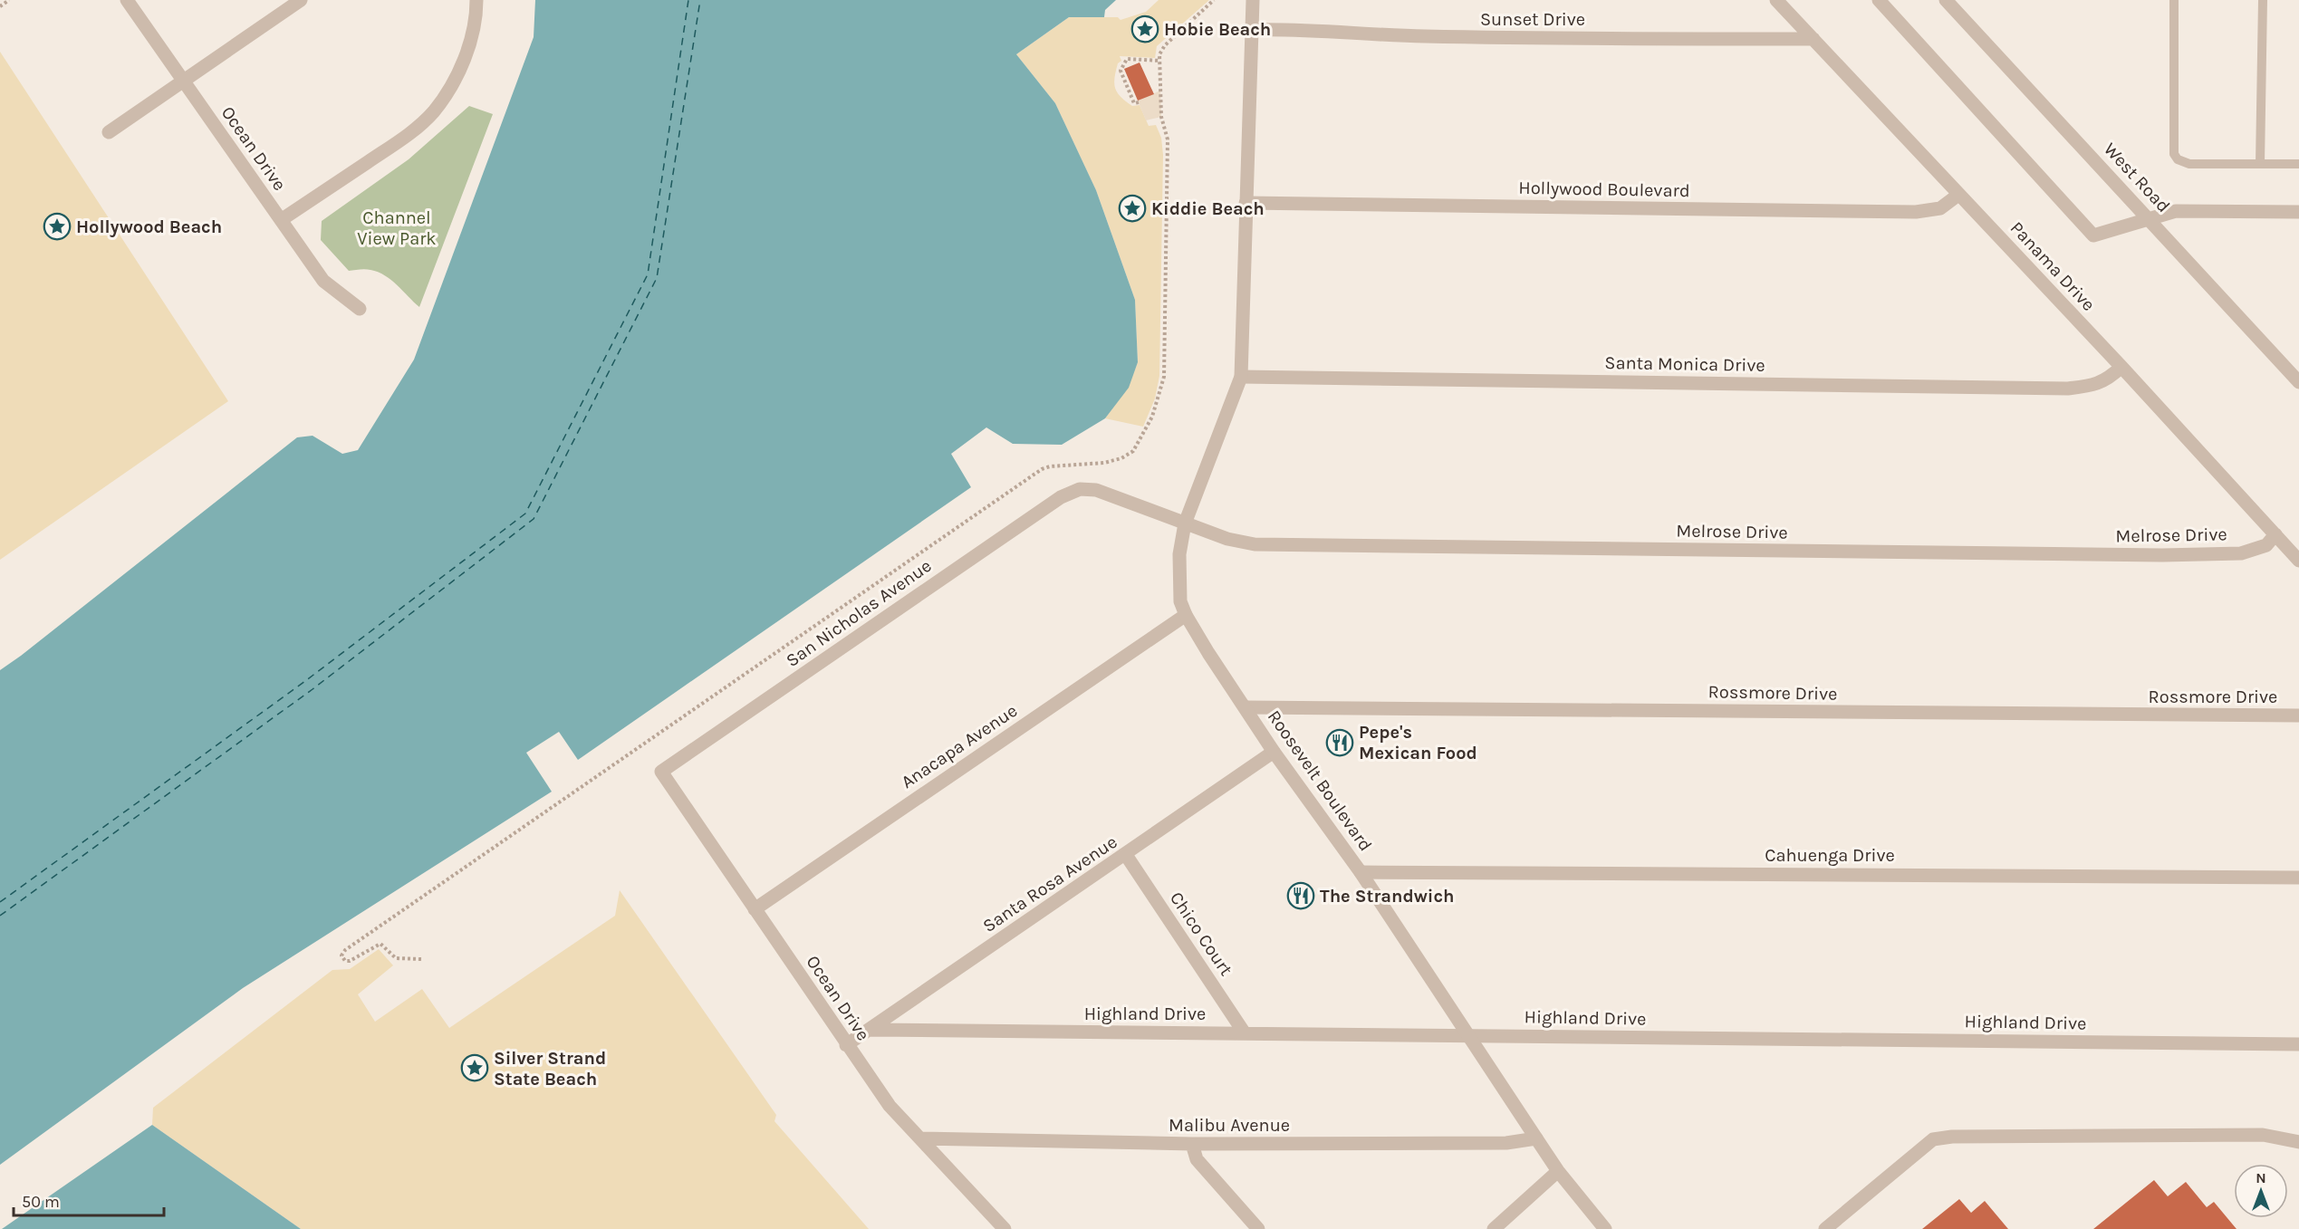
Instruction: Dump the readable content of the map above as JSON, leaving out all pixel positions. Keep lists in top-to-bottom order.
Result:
{
  "streets": {
    "street": [
      "Sunset Drive",
      "Ocean Drive",
      "West Road",
      "Hollywood Boulevard",
      "Panama Drive",
      "Santa Monica Drive",
      "Melrose Drive",
      "San Nicholas Avenue",
      "Rossmore Drive",
      "Anacapa Avenue",
      "Roosevelt Boulevard",
      "Cahuenga Drive",
      "Santa Rosa Avenue",
      "Chico Court",
      "Highland Drive",
      "Malibu Avenue"
    ]
  },
  "crossings": [
    ["Sunset Drive", "Panama Drive"],
    ["Sunset Drive", "Roosevelt Boulevard"],
    ["Ocean Drive", "San Nicholas Avenue"],
    ["Ocean Drive", "Anacapa Avenue"],
    ["Ocean Drive", "Santa Rosa Avenue"],
    ["Ocean Drive", "Malibu Avenue"],
    ["Hollywood Boulevard", "Panama Drive"],
    ["Hollywood Boulevard", "Roosevelt Boulevard"],
    ["Panama Drive", "Santa Monica Drive"],
    ["Panama Drive", "Melrose Drive"],
    ["Santa Monica Drive", "Roosevelt Boulevard"],
    ["Melrose Drive", "San Nicholas Avenue"],
    ["Melrose Drive", "Roosevelt Boulevard"],
    ["San Nicholas Avenue", "Roosevelt Boulevard"],
    ["Rossmore Drive", "Roosevelt Boulevard"],
    ["Anacapa Avenue", "Roosevelt Boulevard"],
    ["Roosevelt Boulevard", "Cahuenga Drive"],
    ["Roosevelt Boulevard", "Santa Rosa Avenue"],
    ["Roosevelt Boulevard", "Highland Drive"],
    ["Roosevelt Boulevard", "Malibu Avenue"],
    ["Santa Rosa Avenue", "Chico Court"],
    ["Santa Rosa Avenue", "Highland Drive"],
    ["Chico Court", "Highland Drive"]
  ],
  "parks": ["Channel View Park"],
  "places": {
    "place": [
      "Hobie Beach",
      "Kiddie Beach",
      "Hollywood Beach",
      "Silver Strand State Beach"
    ],
    "restaurant": ["Pepe's Mexican Food", "The Strandwich"]
  },
  "scale_bar": "50 m",
  "north": "top"
}
